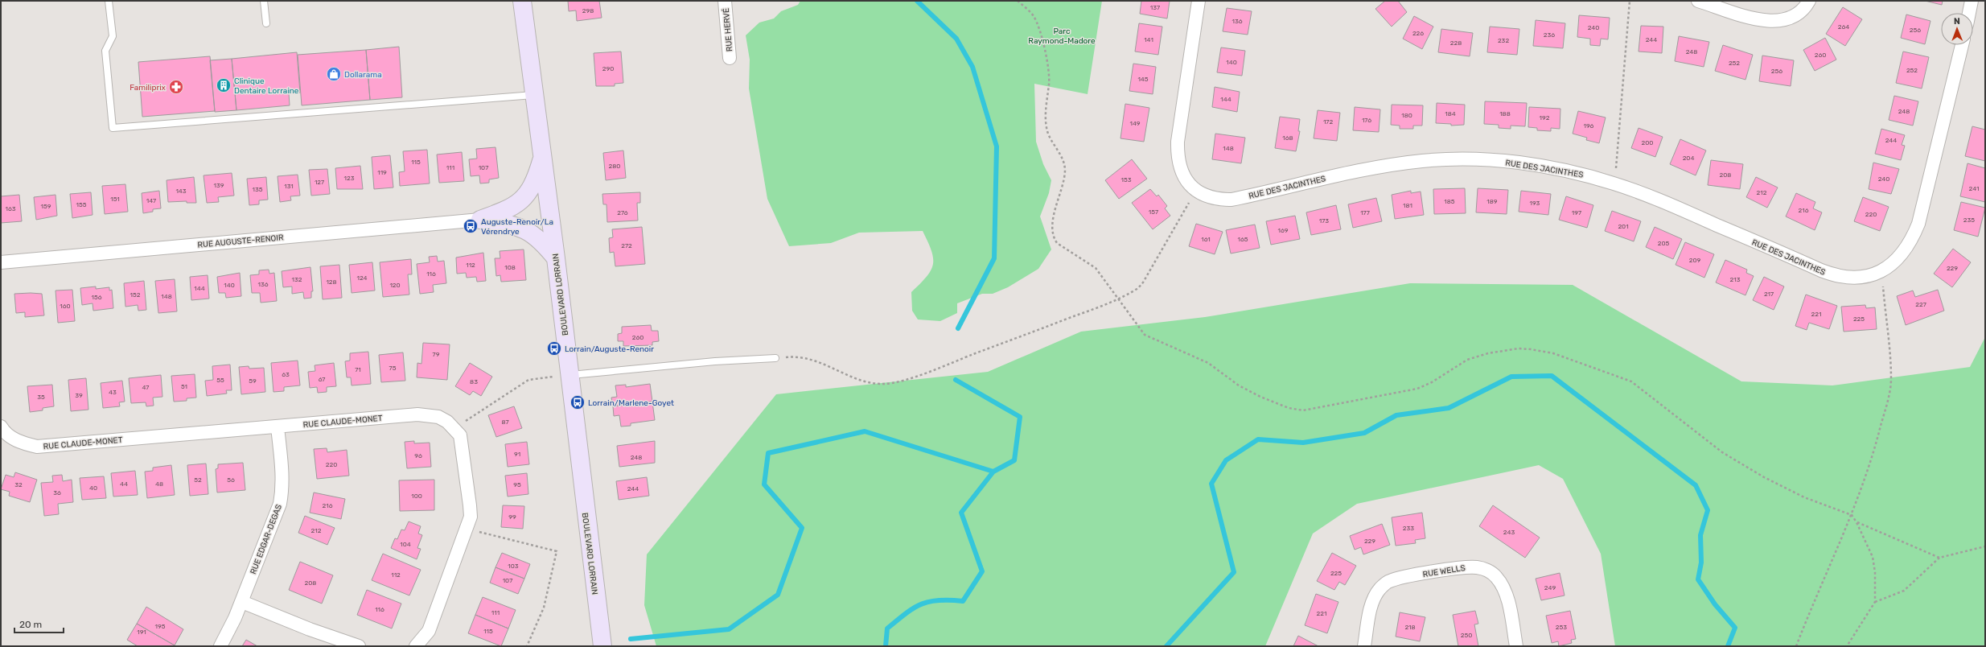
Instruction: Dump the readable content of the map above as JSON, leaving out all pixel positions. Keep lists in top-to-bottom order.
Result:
{
  "streets": {
    "main road": ["BOULEVARD LORRAIN"],
    "street": [
      "RUE HERVÉ",
      "RUE DES JACINTHES",
      "RUE AUGUSTE-RENOIR",
      "RUE CLAUDE-MONET",
      "RUE EDGAR-DEGAS",
      "RUE WELLS"
    ]
  },
  "crossings": [
    ["RUE CLAUDE-MONET", "RUE EDGAR-DEGAS"]
  ],
  "parks": ["Parc Raymond-Madore"],
  "places": {
    "shop": ["Dollarama"],
    "building": ["Clinique Dentaire Lorraine"],
    "pharmacy": ["Familiprix"],
    "bus stop": ["Auguste-Renoir/La Vérendrye", "Lorrain/Auguste-Renoir", "Lorrain/Marlene-Goyet"]
  },
  "house_numbers": [
    "137",
    "298",
    "136",
    "264",
    "240",
    "256",
    "226",
    "236",
    "141",
    "244",
    "232",
    "228",
    "248",
    "260",
    "140",
    "252",
    "290",
    "252",
    "256",
    "145",
    "144",
    "248",
    "184",
    "188",
    "180",
    "192",
    "176",
    "172",
    "149",
    "196",
    "168",
    "244",
    "200",
    "148",
    "204",
    "115",
    "280",
    "111",
    "107",
    "119",
    "208",
    "123",
    "240",
    "153",
    "127",
    "139",
    "131",
    "241",
    "135",
    "143",
    "212",
    "151",
    "147",
    "185",
    "189",
    "193",
    "155",
    "181",
    "159",
    "163",
    "216",
    "157",
    "276",
    "177",
    "197",
    "220",
    "235",
    "173",
    "201",
    "169",
    "161",
    "165",
    "205",
    "272",
    "209",
    "112",
    "108",
    "229",
    "116",
    "124",
    "132",
    "213",
    "128",
    "136",
    "140",
    "120",
    "144",
    "217",
    "152",
    "148",
    "156",
    "227",
    "160",
    "221",
    "225",
    "260",
    "79",
    "75",
    "71",
    "63",
    "67",
    "55",
    "59",
    "83",
    "51",
    "47",
    "43",
    "39",
    "35",
    "87",
    "91",
    "96",
    "248",
    "220",
    "52",
    "56",
    "44",
    "48",
    "32",
    "95",
    "40",
    "244",
    "36",
    "100",
    "216",
    "99",
    "233",
    "212",
    "243",
    "229",
    "104",
    "103",
    "225",
    "112",
    "107",
    "208",
    "249",
    "116",
    "111",
    "221",
    "195",
    "218",
    "253",
    "115",
    "191",
    "250"
  ],
  "scale_bar": "20 m",
  "north": "top"
}
